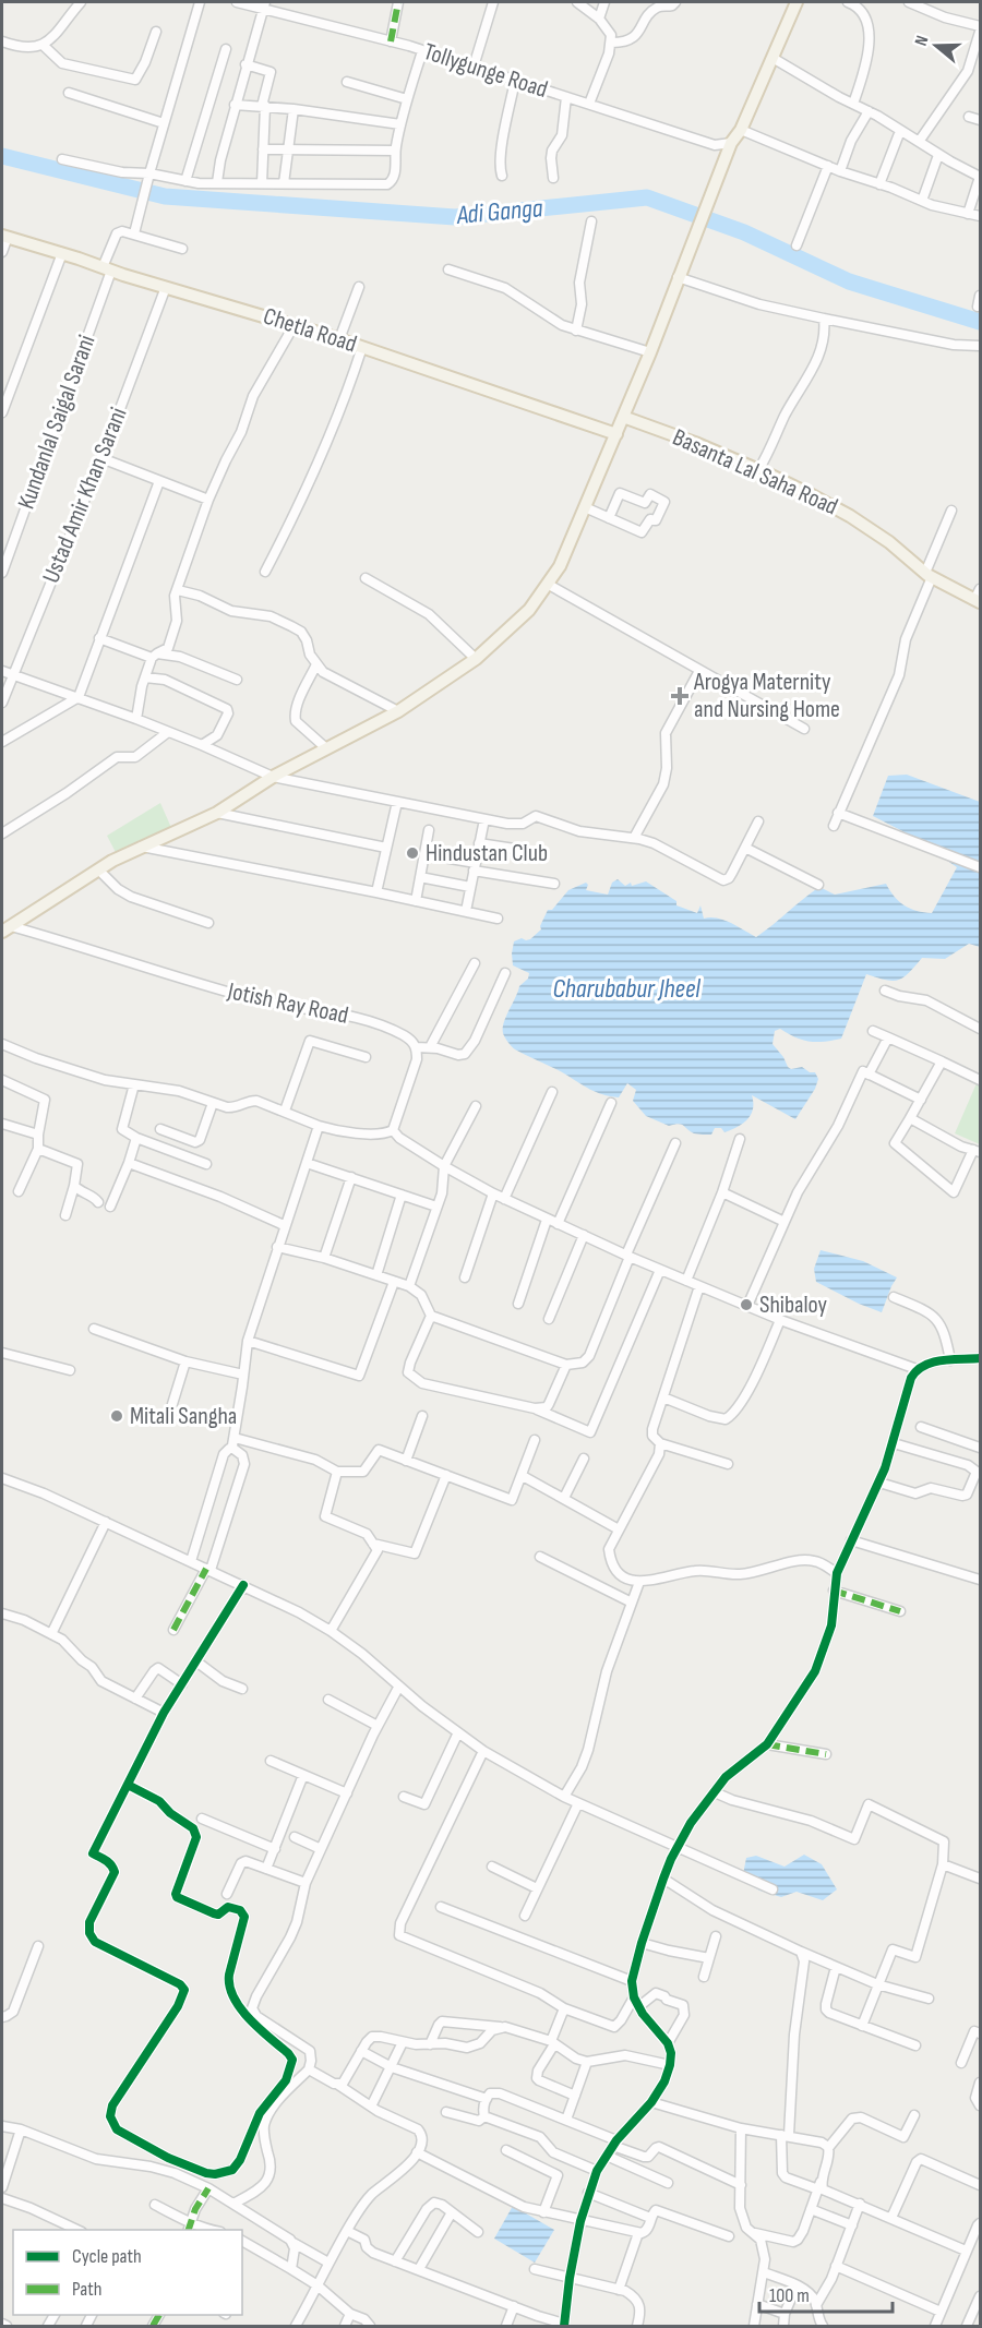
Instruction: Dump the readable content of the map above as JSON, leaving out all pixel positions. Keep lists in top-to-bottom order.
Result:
{
  "streets": {
    "main road": ["Chetla Road", "Basanta Lal Saha Road"],
    "street": [
      "Tollygunge Road",
      "Kundanlal Saigal Sarani",
      "Ustad Amir Khan Sarani",
      "Jotish Ray Road"
    ]
  },
  "crossings": [
    ["Chetla Road", "Kundanlal Saigal Sarani"],
    ["Chetla Road", "Ustad Amir Khan Sarani"]
  ],
  "water": ["Adi Ganga", "Charubabur Jheel"],
  "places": {
    "health": ["Arogya Maternity and Nursing Home"],
    "other": ["Hindustan Club", "Shibaloy", "Mitali Sangha"]
  },
  "legend": ["Cycle path", "Path"],
  "scale_bar": "100 m",
  "north": "left"
}
